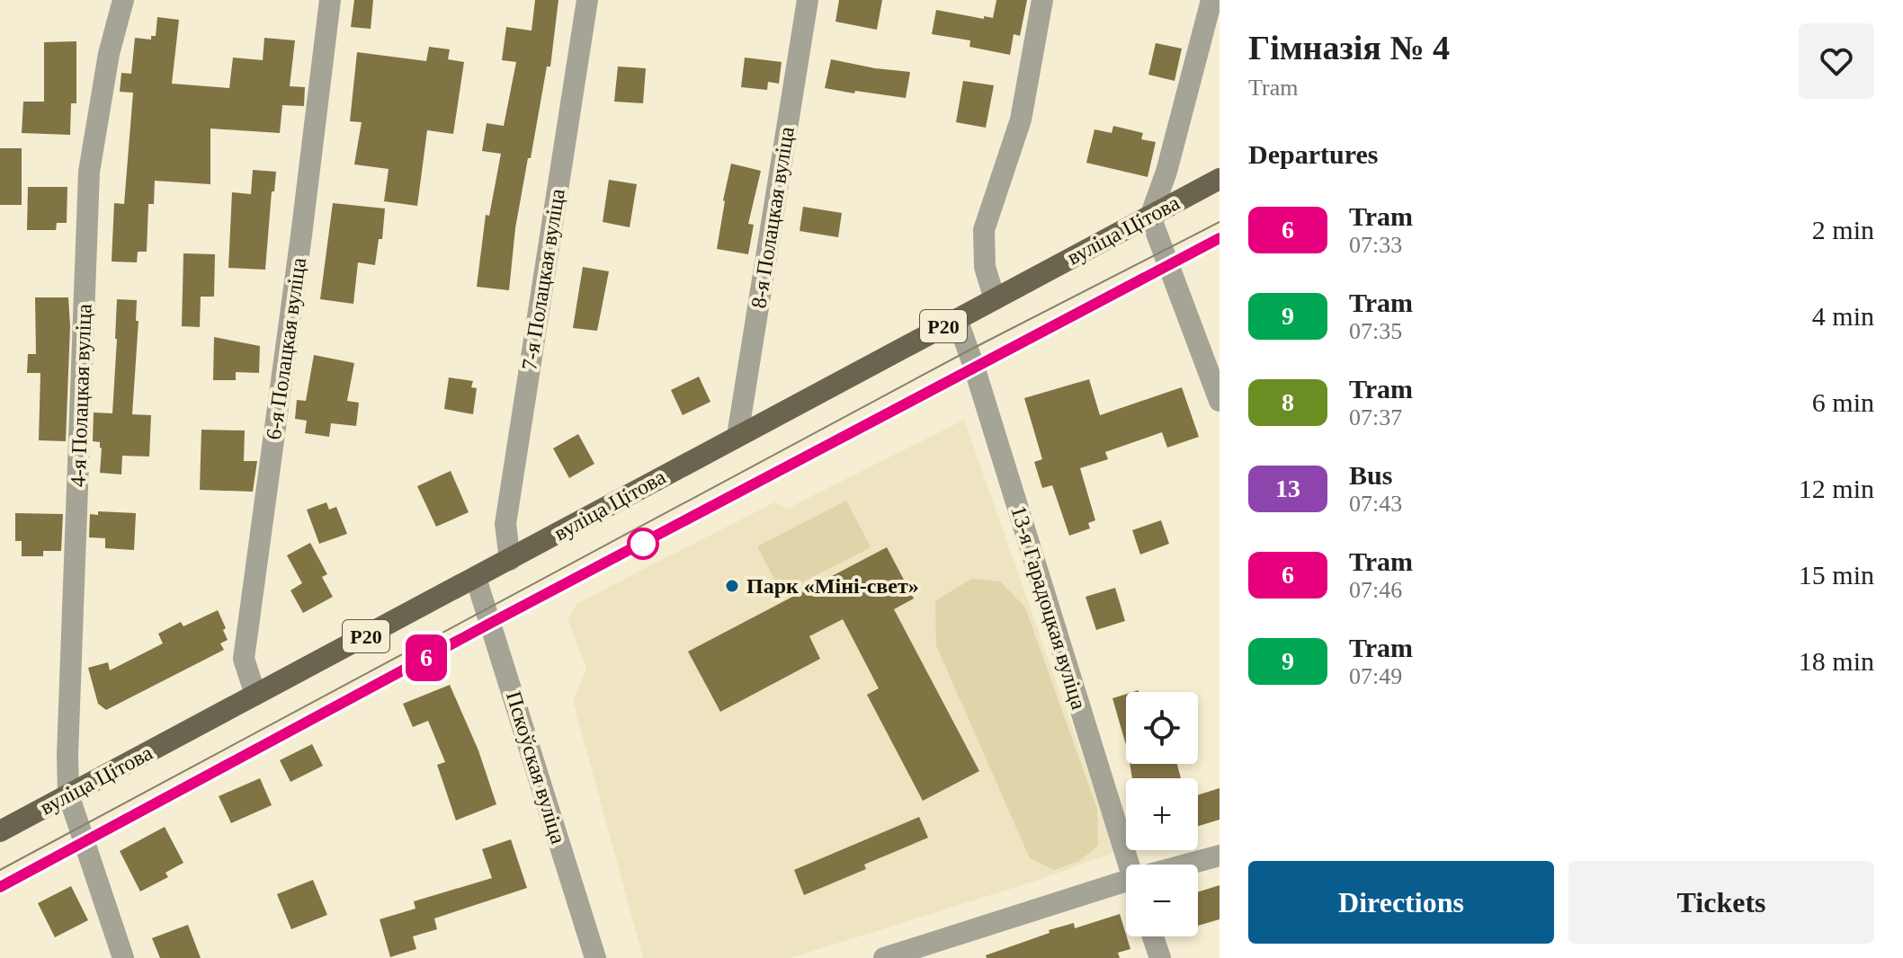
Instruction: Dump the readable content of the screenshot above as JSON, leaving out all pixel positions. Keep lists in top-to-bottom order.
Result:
{
  "streets": {
    "main road": ["вуліца Цітова", "Р20"],
    "street": [
      "8-я Полацкая вуліца",
      "7-я Полацкая вуліца",
      "6-я Полацкая вуліца",
      "4-я Полацкая вуліца",
      "13-я Гарадоцкая вуліца",
      "Пскоўская вуліца"
    ]
  },
  "crossings": [
    ["8-я Полацкая вуліца", "вуліца Цітова"],
    ["вуліца Цітова", "7-я Полацкая вуліца"],
    ["вуліца Цітова", "6-я Полацкая вуліца"],
    ["вуліца Цітова", "4-я Полацкая вуліца"],
    ["вуліца Цітова", "13-я Гарадоцкая вуліца"],
    ["вуліца Цітова", "Пскоўская вуліца"]
  ],
  "places": ["Парк «Міні-свет»"],
  "lines": ["tram line 6"],
  "page": {
    "on_map": "6",
    "heading": [
      ["Гімназія № 4", "Tram"],
      "Departures"
    ],
    "list": [
      {
        "mark": "6",
        "name": "Tram",
        "note": "07:33",
        "value": "2 min"
      },
      {
        "mark": "9",
        "name": "Tram",
        "note": "07:35",
        "value": "4 min"
      },
      {
        "mark": "8",
        "name": "Tram",
        "note": "07:37",
        "value": "6 min"
      },
      {
        "mark": "13",
        "name": "Bus",
        "note": "07:43",
        "value": "12 min"
      },
      {
        "mark": "6",
        "name": "Tram",
        "note": "07:46",
        "value": "15 min"
      },
      {
        "mark": "9",
        "name": "Tram",
        "note": "07:49",
        "value": "18 min"
      }
    ],
    "map_buttons": ["+", "−"],
    "buttons": ["Directions", "Tickets"]
  }
}
